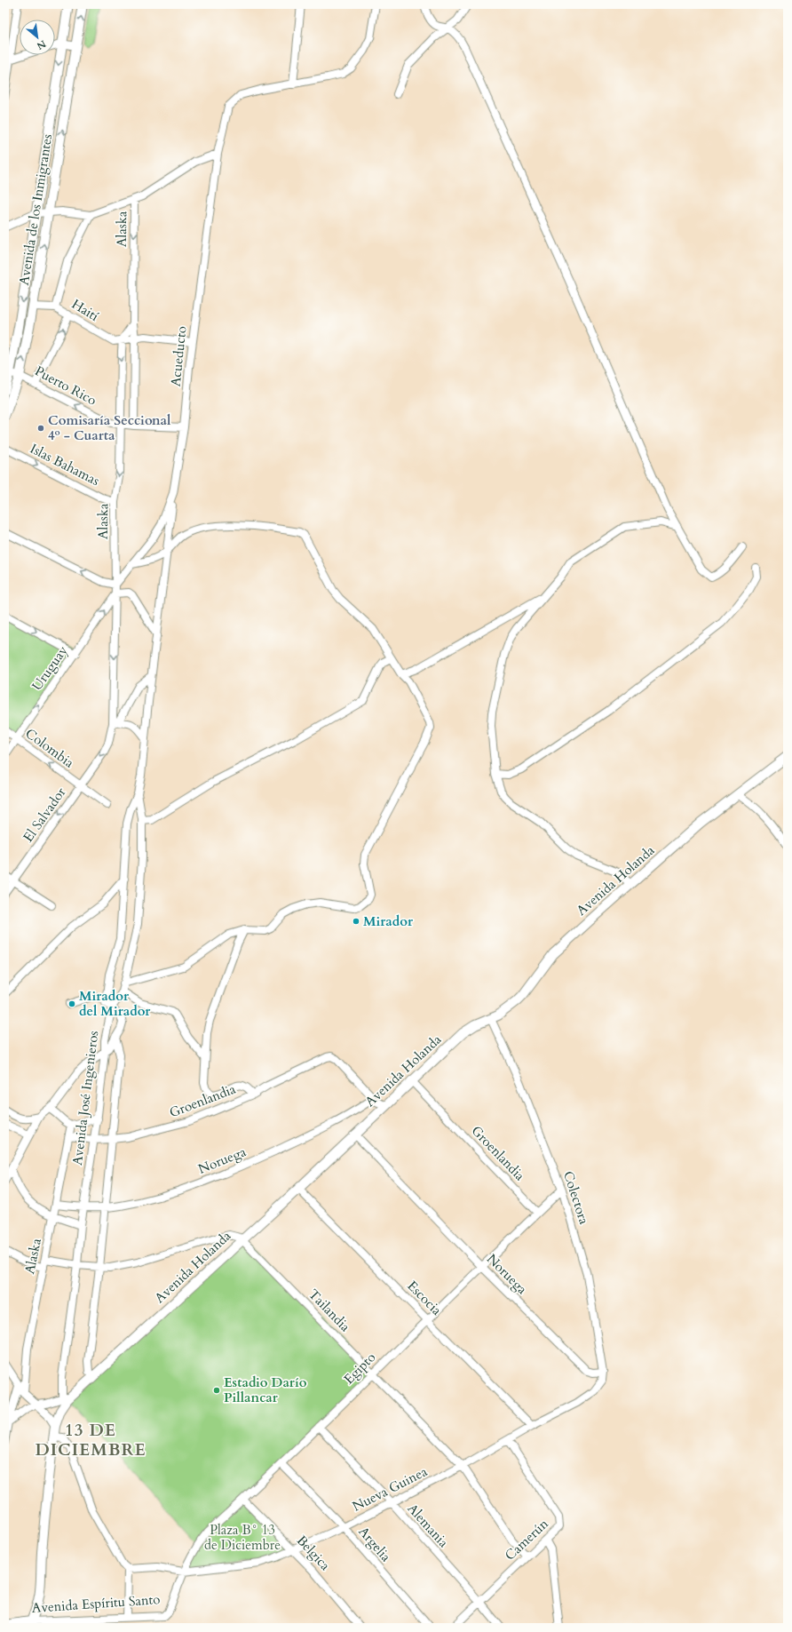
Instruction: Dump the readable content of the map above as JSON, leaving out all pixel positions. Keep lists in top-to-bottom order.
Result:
{
  "streets": {
    "street": [
      "Avenida de los Inmigrantes",
      "Alaska",
      "Haití",
      "Acueducto",
      "Puerto Rico",
      "Islas Bahamas",
      "Uruguay",
      "Colombia",
      "El Salvador",
      "Avenida Holanda",
      "Avenida José Ingenieros",
      "Groenlandia",
      "Noruega",
      "Colectora",
      "Escocia",
      "Tailandia",
      "Egipto",
      "Nueva Guinea",
      "Alemania",
      "Camerún",
      "Argelia",
      "Belgica",
      "Avenida Espíritu Santo"
    ]
  },
  "crossings": [
    ["Avenida de los Inmigrantes", "Haití"],
    ["Avenida de los Inmigrantes", "Puerto Rico"],
    ["Alaska", "Haití"],
    ["Alaska", "Acueducto"],
    ["Alaska", "Puerto Rico"],
    ["Alaska", "Islas Bahamas"],
    ["Alaska", "Uruguay"],
    ["Alaska", "El Salvador"],
    ["Alaska", "Groenlandia"],
    ["Alaska", "Noruega"],
    ["Haití", "Acueducto"],
    ["Acueducto", "Puerto Rico"],
    ["Acueducto", "Avenida José Ingenieros"],
    ["Uruguay", "Colombia"],
    ["Colombia", "El Salvador"],
    ["Avenida Holanda", "Groenlandia"],
    ["Avenida Holanda", "Noruega"],
    ["Avenida Holanda", "Colectora"],
    ["Avenida Holanda", "Escocia"],
    ["Avenida Holanda", "Tailandia"],
    ["Avenida José Ingenieros", "Groenlandia"],
    ["Avenida José Ingenieros", "Noruega"],
    ["Groenlandia", "Noruega"],
    ["Groenlandia", "Egipto"],
    ["Noruega", "Colectora"],
    ["Noruega", "Egipto"],
    ["Noruega", "Nueva Guinea"],
    ["Colectora", "Egipto"],
    ["Colectora", "Nueva Guinea"],
    ["Escocia", "Egipto"],
    ["Escocia", "Nueva Guinea"],
    ["Tailandia", "Egipto"],
    ["Tailandia", "Nueva Guinea"],
    ["Tailandia", "Camerún"],
    ["Egipto", "Nueva Guinea"],
    ["Egipto", "Alemania"],
    ["Egipto", "Argelia"],
    ["Egipto", "Belgica"],
    ["Egipto", "Avenida Espíritu Santo"],
    ["Nueva Guinea", "Alemania"],
    ["Nueva Guinea", "Camerún"],
    ["Nueva Guinea", "Argelia"],
    ["Nueva Guinea", "Belgica"],
    ["Nueva Guinea", "Avenida Espíritu Santo"],
    ["Alemania", "Camerún"]
  ],
  "one_way": [
    "Puerto Rico",
    "Islas Bahamas",
    "Uruguay",
    "Colombia",
    "El Salvador"
  ],
  "districts": ["13 DE DICIEMBRE"],
  "parks": ["Plaza B° 13 de Diciembre"],
  "places": [
    "Comisaría Seccional 4º - Cuarta",
    "Mirador",
    "Mirador del Mirador",
    "Estadio Darío Pillancar"
  ],
  "north": "bottom right"
}
